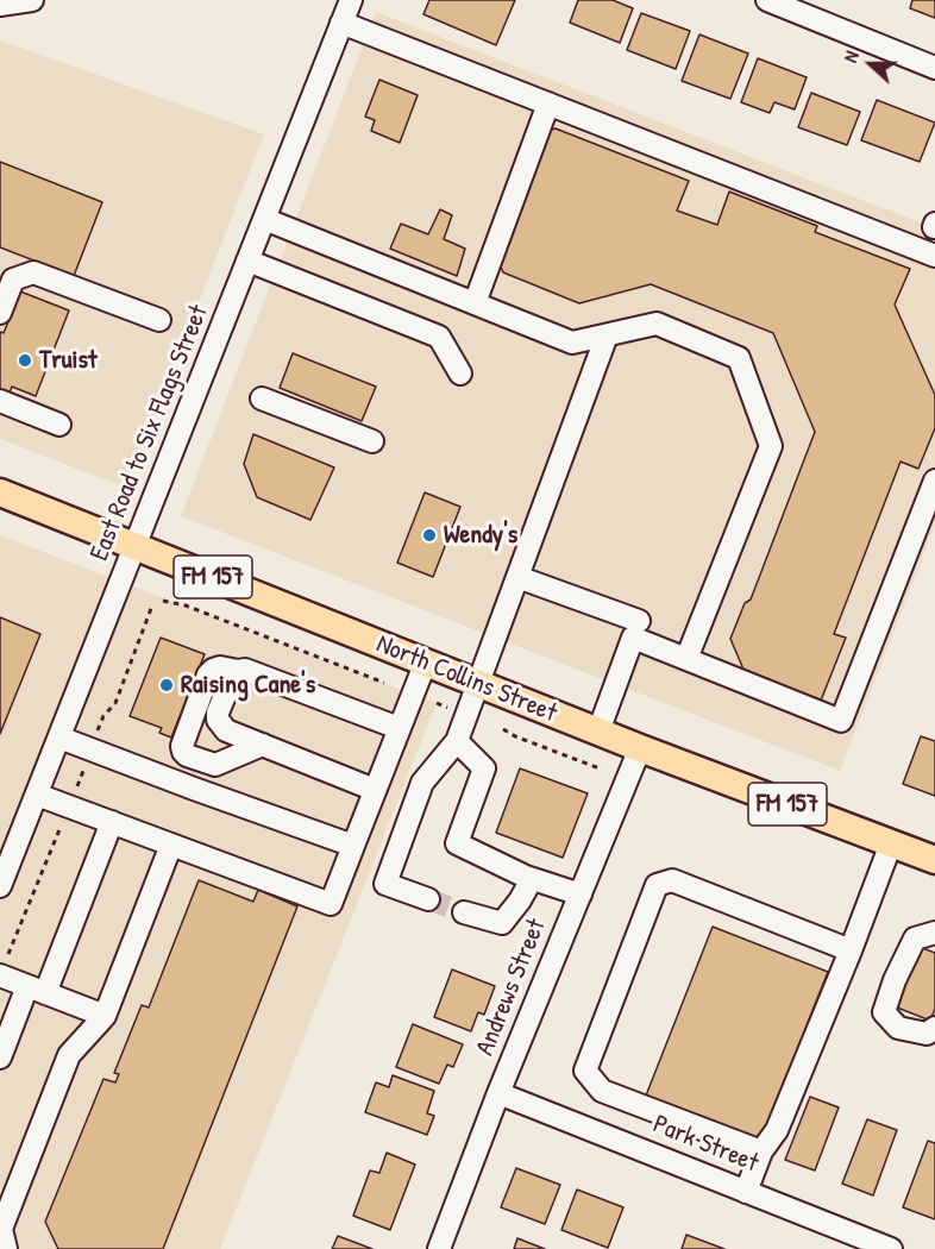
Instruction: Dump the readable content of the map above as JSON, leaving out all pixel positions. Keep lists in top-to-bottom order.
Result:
{
  "streets": {
    "main road": ["FM 157", "North Collins Street"],
    "street": ["East Road to Six Flags Street", "Andrews Street", "Park Street"]
  },
  "crossings": [
    ["East Road to Six Flags Street", "North Collins Street"],
    ["North Collins Street", "Andrews Street"],
    ["Andrews Street", "Park Street"]
  ],
  "places": ["Truist", "Wendy's", "Raising Cane's"],
  "north": "left"
}
